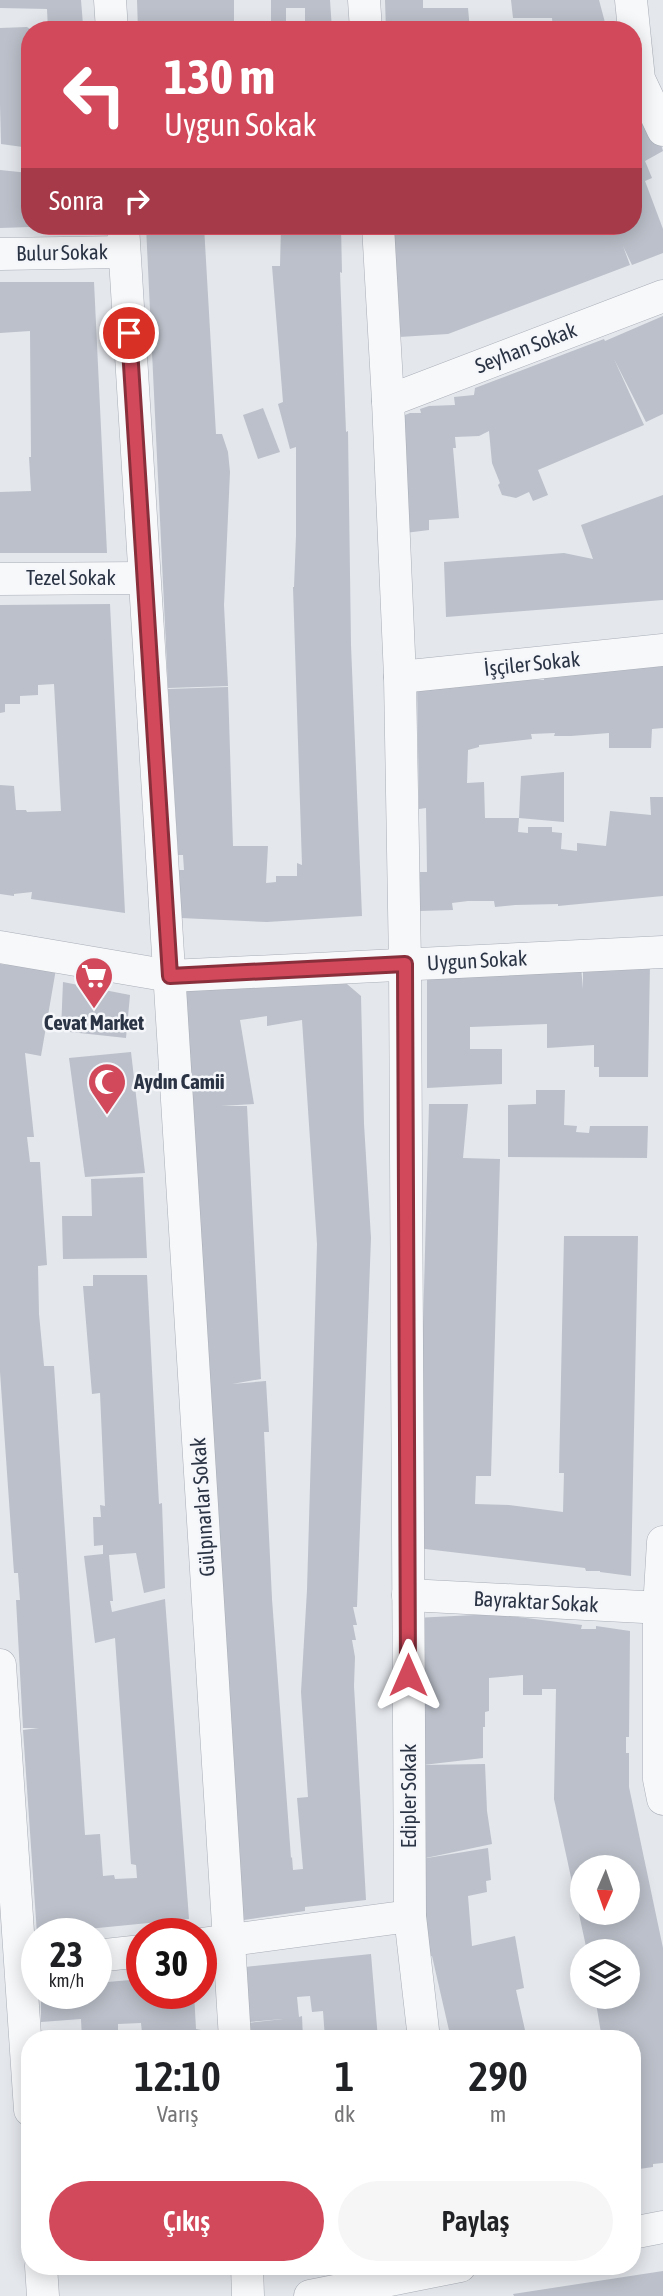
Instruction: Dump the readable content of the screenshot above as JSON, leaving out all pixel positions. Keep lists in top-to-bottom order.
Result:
{
  "streets": {
    "street": [
      "Bulur Sokak",
      "Seyhan Sokak",
      "Tezel Sokak",
      "İşçiler Sokak",
      "Uygun Sokak",
      "Gülpınarlar Sokak",
      "Bayraktar Sokak",
      "Edipler Sokak"
    ]
  },
  "crossings": [
    ["Bulur Sokak", "Gülpınarlar Sokak"],
    ["Seyhan Sokak", "Edipler Sokak"],
    ["Tezel Sokak", "Gülpınarlar Sokak"],
    ["İşçiler Sokak", "Edipler Sokak"],
    ["Uygun Sokak", "Gülpınarlar Sokak"],
    ["Uygun Sokak", "Edipler Sokak"],
    ["Bayraktar Sokak", "Edipler Sokak"]
  ],
  "places": {
    "supermarket": ["Cevat Market"],
    "mosque": ["Aydın Camii"]
  },
  "north": "bottom",
  "page": {
    "turn": ["130 m", "Uygun Sokak"],
    "then": "Sonra",
    "speed": "23 km/h",
    "limit": "30",
    "eta": [
      "12:10",
      "Varış",
      "1",
      "dk",
      "290",
      "m"
    ],
    "buttons": ["Çıkış", "Paylaş"]
  }
}
